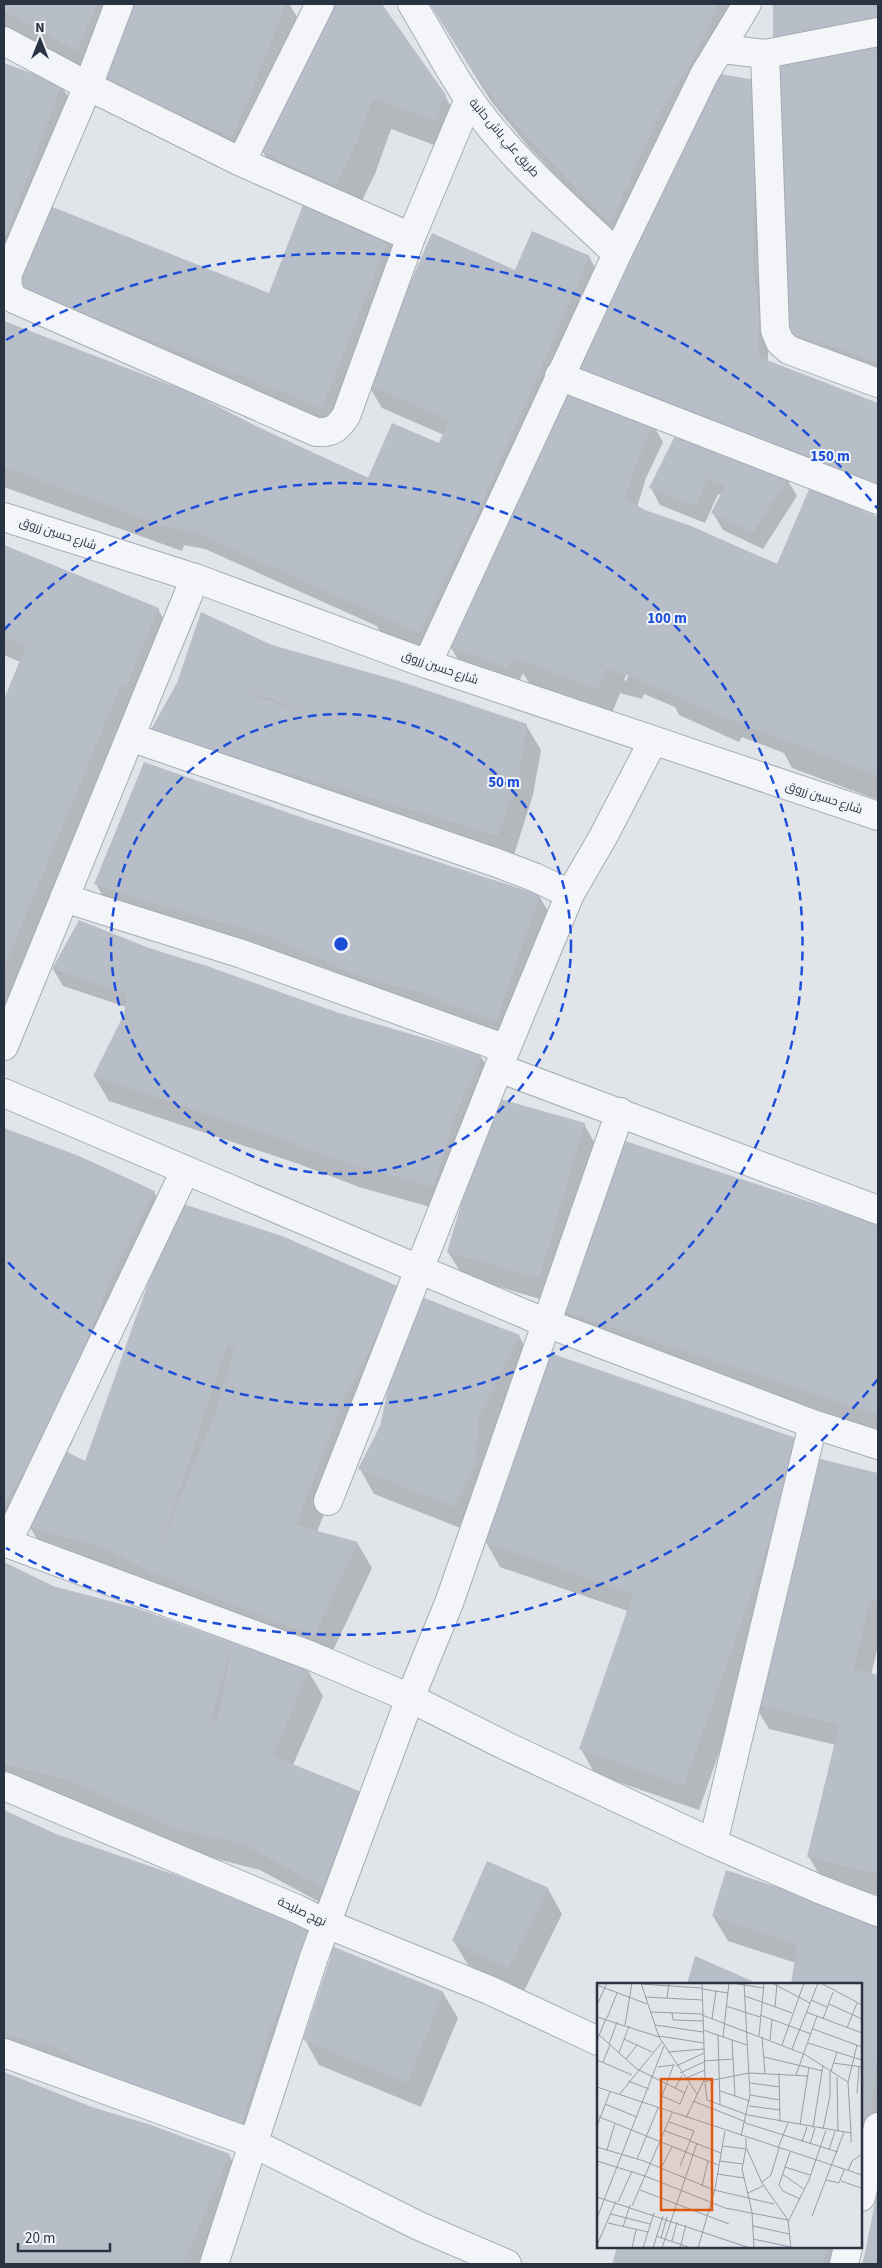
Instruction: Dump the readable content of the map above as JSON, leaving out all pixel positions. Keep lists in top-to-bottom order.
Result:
{
  "streets": {
    "street": ["طريق علي باش حانبة", "شارع حسين زروق", "نهج صليحة"]
  },
  "scale_bar": "20 m",
  "north": "top",
  "rings": ["150 m", "100 m", "50 m"]
}
